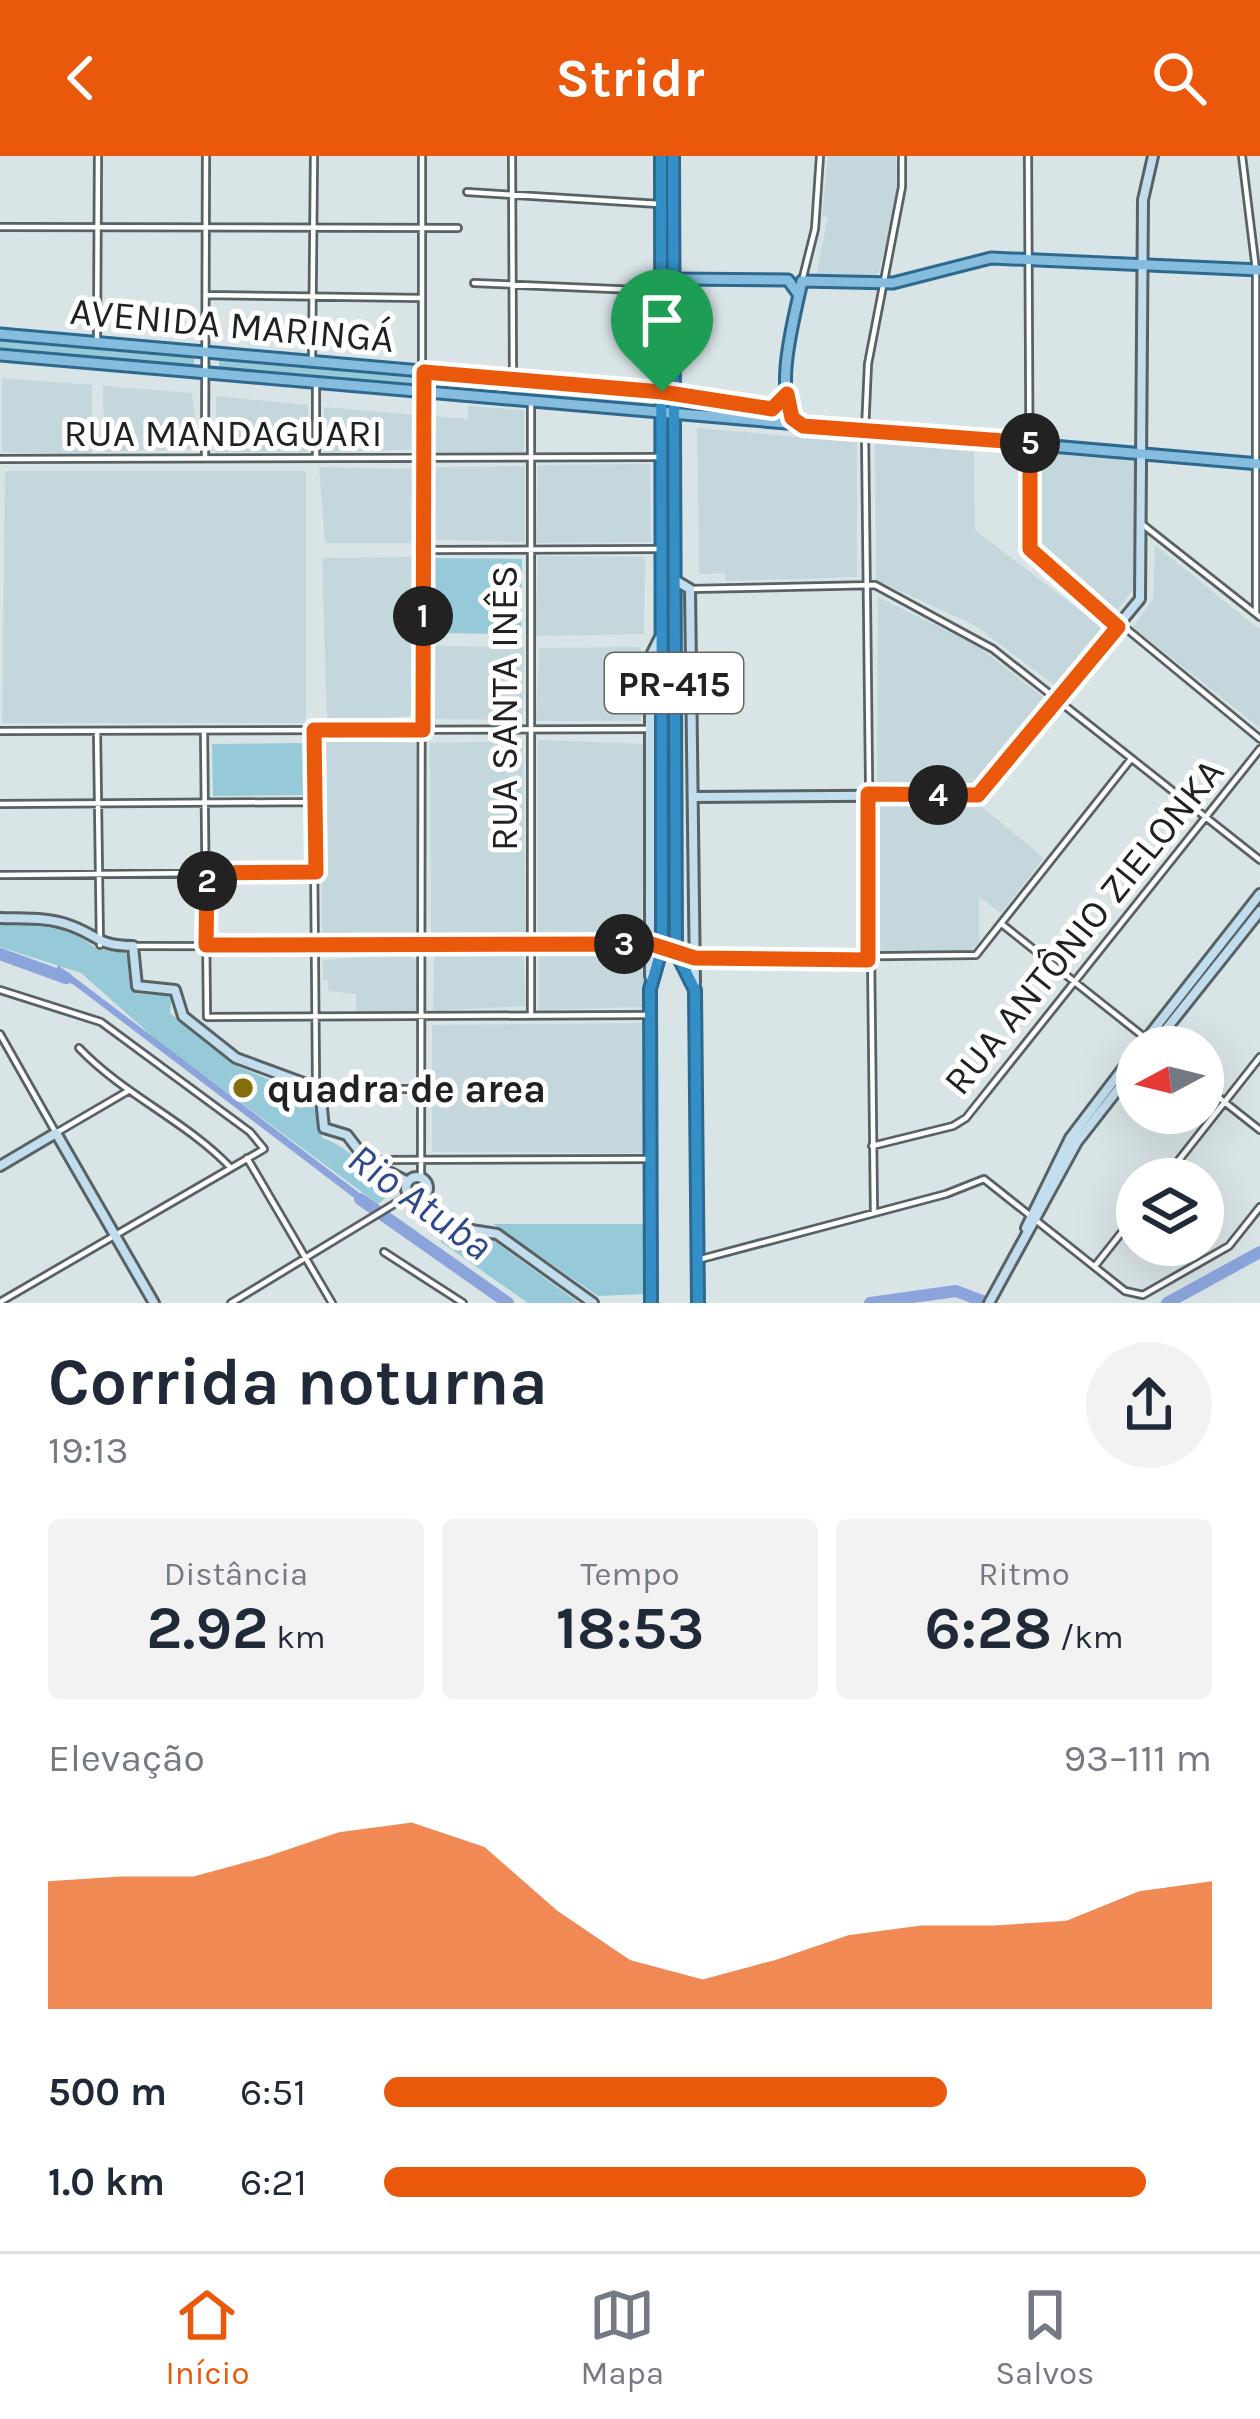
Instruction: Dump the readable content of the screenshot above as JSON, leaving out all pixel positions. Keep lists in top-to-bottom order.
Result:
{
  "streets": {
    "highway": ["PR-415"],
    "main road": ["AVENIDA MARINGÁ"],
    "street": ["RUA MANDAGUARI", "RUA SANTA INÊS", "RUA ANTÔNIO ZIELONKA"]
  },
  "crossings": [
    ["AVENIDA MARINGÁ", "PR-415"],
    ["AVENIDA MARINGÁ", "RUA SANTA INÊS"],
    ["RUA MANDAGUARI", "PR-415"],
    ["RUA MANDAGUARI", "RUA SANTA INÊS"]
  ],
  "water": ["Rio Atuba"],
  "places": ["quadra de area"],
  "north": "left",
  "page": {
    "header": "Stridr",
    "pins": [
      "5",
      "1",
      "4",
      "2",
      "3"
    ],
    "heading": ["Corrida noturna", "19:13"],
    "stats": [
      ["Distância", "2.92 km"],
      ["Tempo", "18:53"],
      ["Ritmo", "6:28 /km"]
    ],
    "chart": ["Elevação", "93–111 m"],
    "list": [
      {
        "name": "500 m",
        "note": "6:51"
      },
      {
        "name": "1.0 km",
        "note": "6:21"
      }
    ],
    "tabs": ["Início", "Mapa", "Salvos"]
  }
}
